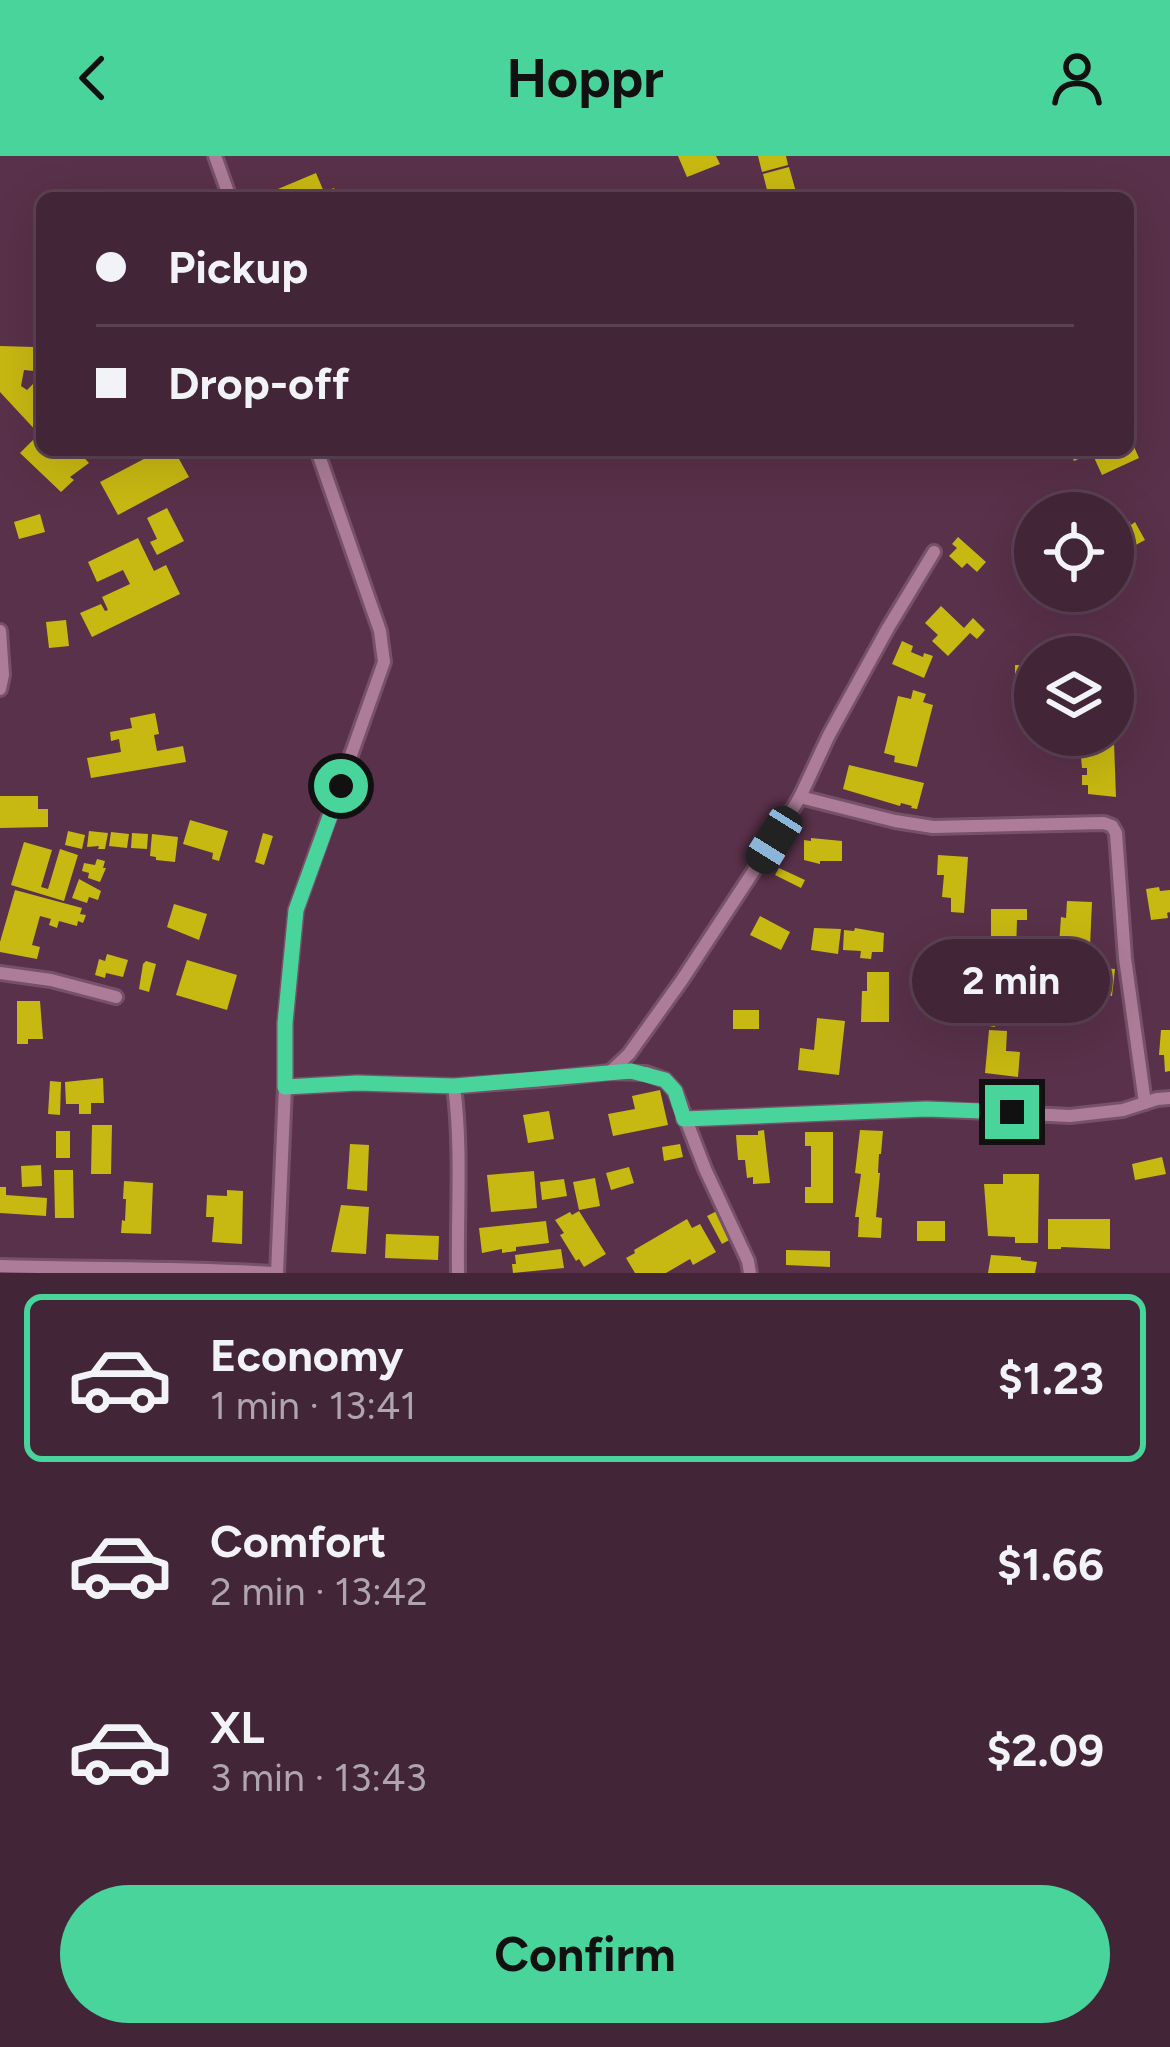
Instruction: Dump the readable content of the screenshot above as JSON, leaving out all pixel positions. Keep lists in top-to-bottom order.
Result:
{
  "page": {
    "header": "Hoppr",
    "banner": ["Pickup", "Drop-off"],
    "bubble": "2 min",
    "list": [
      {
        "name": "Economy",
        "note": "1 min · 13:41",
        "value": "$1.23"
      },
      {
        "name": "Comfort",
        "note": "2 min · 13:42",
        "value": "$1.66"
      },
      {
        "name": "XL",
        "note": "3 min · 13:43",
        "value": "$2.09"
      }
    ],
    "buttons": "Confirm"
  }
}
